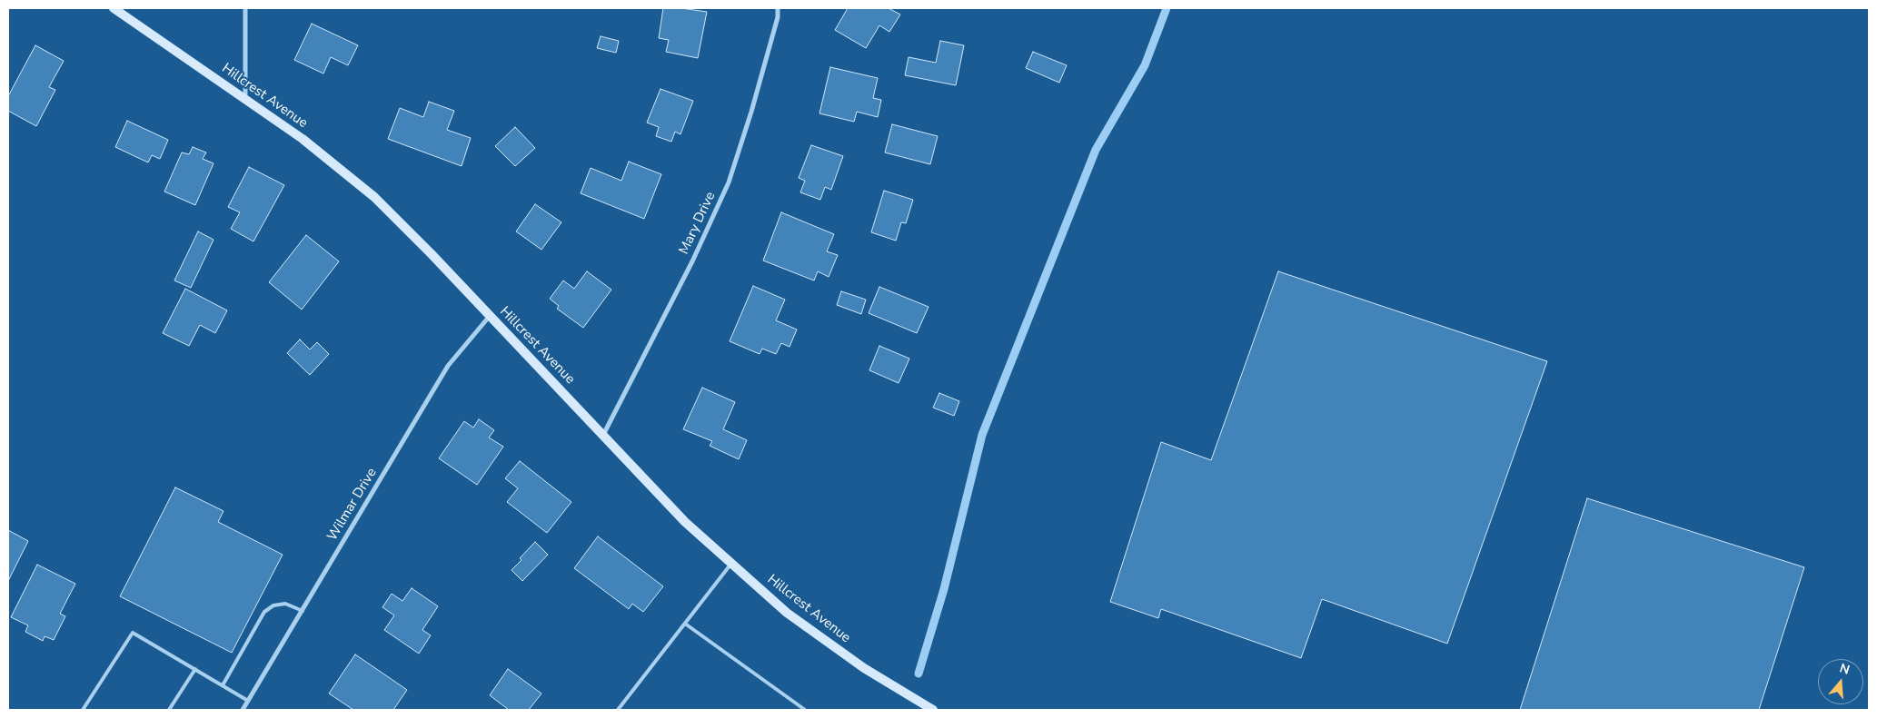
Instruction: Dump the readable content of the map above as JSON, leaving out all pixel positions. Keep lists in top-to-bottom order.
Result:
{
  "streets": {
    "street": ["Hillcrest Avenue", "Mary Drive", "Wilmar Drive"]
  },
  "crossings": [
    ["Hillcrest Avenue", "Mary Drive"],
    ["Hillcrest Avenue", "Wilmar Drive"]
  ],
  "north": "top"
}
